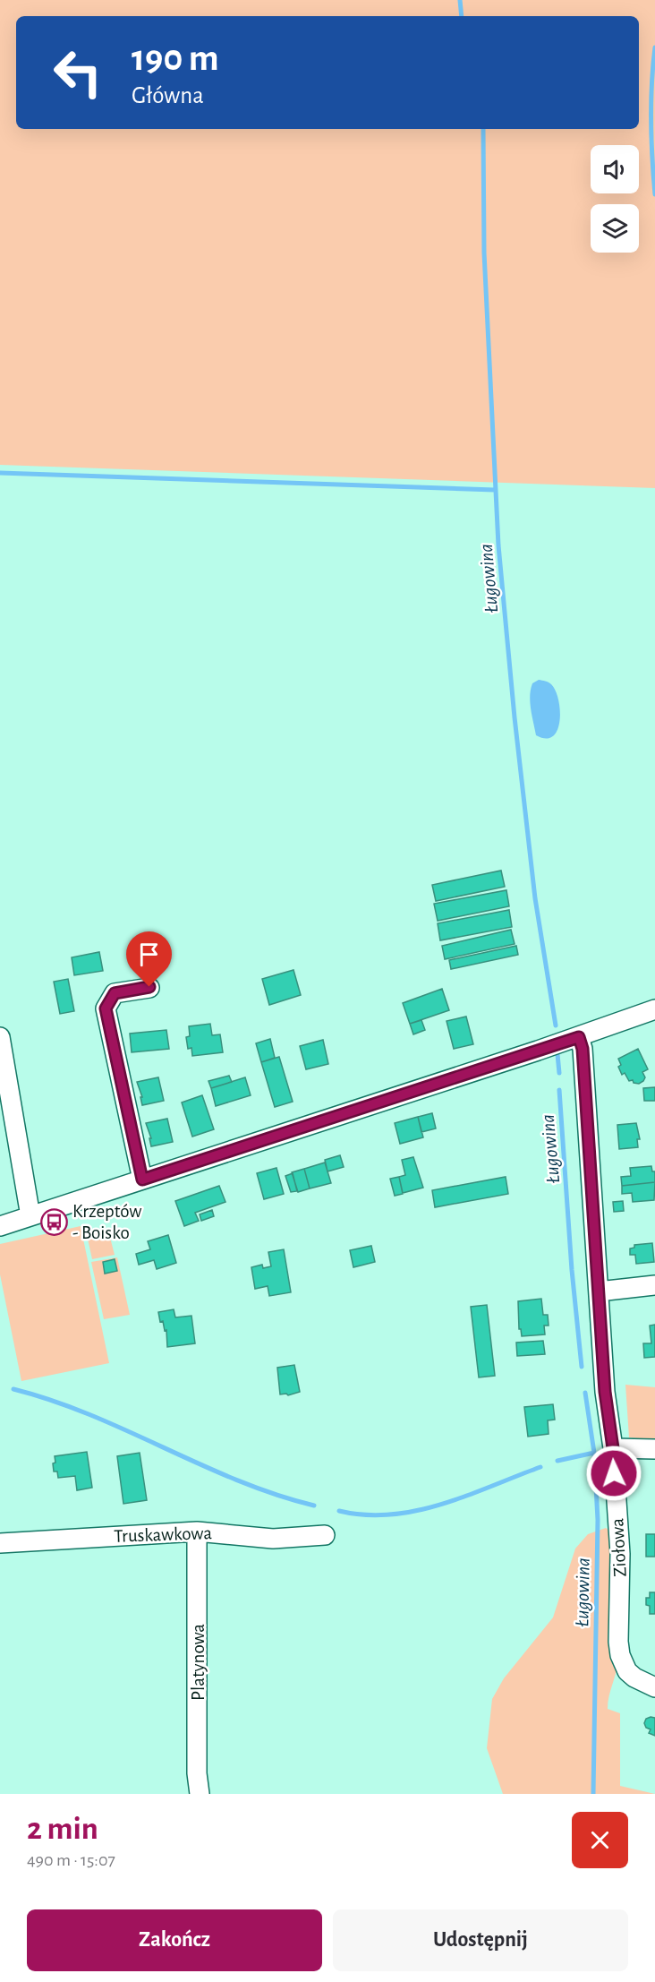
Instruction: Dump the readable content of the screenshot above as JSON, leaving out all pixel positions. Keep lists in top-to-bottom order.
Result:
{
  "streets": {
    "street": ["Truskawkowa", "Ziołowa", "Platynowa"]
  },
  "crossings": [
    ["Truskawkowa", "Platynowa"]
  ],
  "water": ["Ługowina"],
  "places": {
    "bus stop": ["Krzeptów - Boisko"]
  },
  "page": {
    "turn": ["190 m", "Główna"],
    "heading": ["2 min", "490 m · 15:07"],
    "buttons": ["Zakończ", "Udostępnij"]
  }
}
